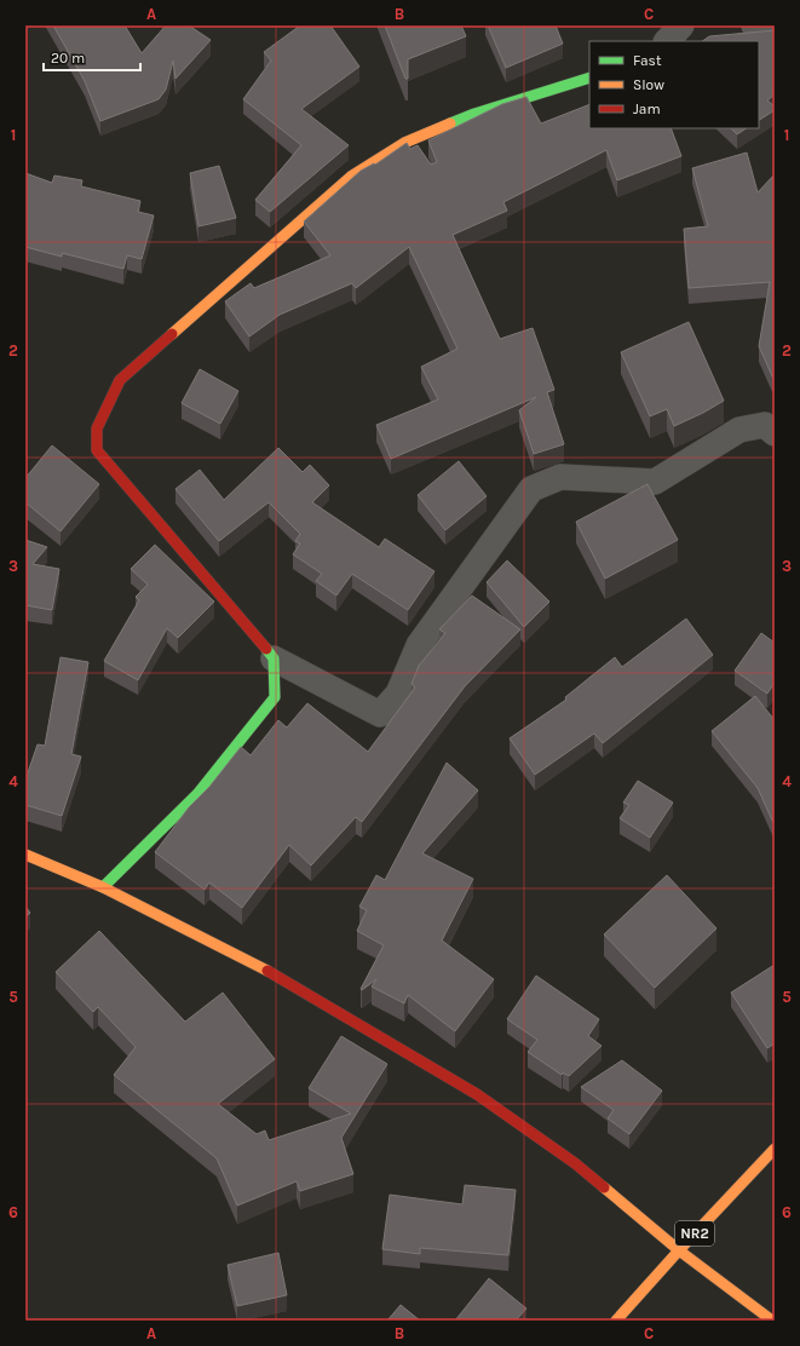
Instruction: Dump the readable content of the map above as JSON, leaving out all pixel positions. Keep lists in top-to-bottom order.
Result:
{
  "streets": {
    "main road": ["NR2"]
  },
  "legend": ["Fast", "Slow", "Jam"],
  "scale_bar": "20 m",
  "grid": {
    "columns": ["A", "B", "C"],
    "rows": [
      "1",
      "2",
      "3",
      "4",
      "5",
      "6"
    ]
  }
}
